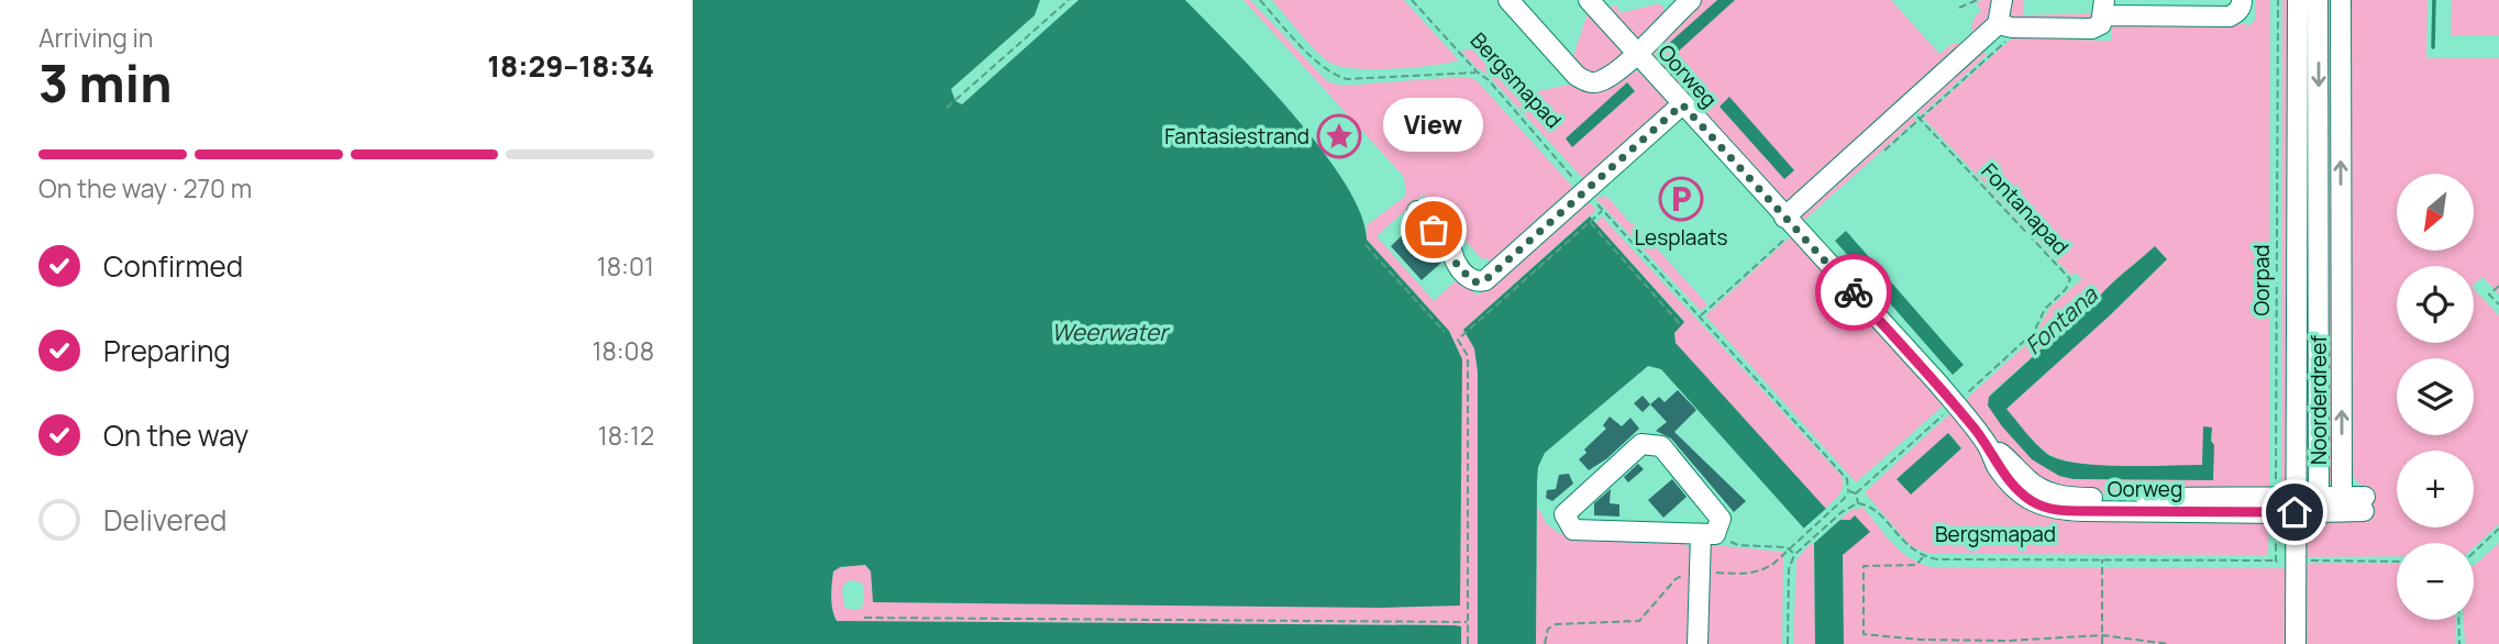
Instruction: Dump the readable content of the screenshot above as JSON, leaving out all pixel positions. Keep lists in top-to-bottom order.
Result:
{
  "streets": {
    "street": ["Oorweg", "Noorderdreef"],
    "path": ["Bergsmapad", "Fontanapad", "Oorpad"]
  },
  "crossings": [
    ["Oorweg", "Fontanapad"],
    ["Oorweg", "Oorpad"],
    ["Oorweg", "Noorderdreef"],
    ["Bergsmapad", "Oorpad"]
  ],
  "water": ["Fontana", "Weerwater"],
  "places": {
    "place": ["Fantasiestrand"],
    "parking": ["Lesplaats"],
    "other": ["View"]
  },
  "north": "bottom left",
  "page": {
    "heading": ["3 min", "Arriving in", "18:29–18:34"],
    "bubble": "View",
    "bar": "On the way · 270 m",
    "map_buttons": ["+", "−"],
    "list": [
      ["Confirmed", "18:01"],
      ["Preparing", "18:08"],
      ["On the way", "18:12"],
      "Delivered"
    ]
  }
}
